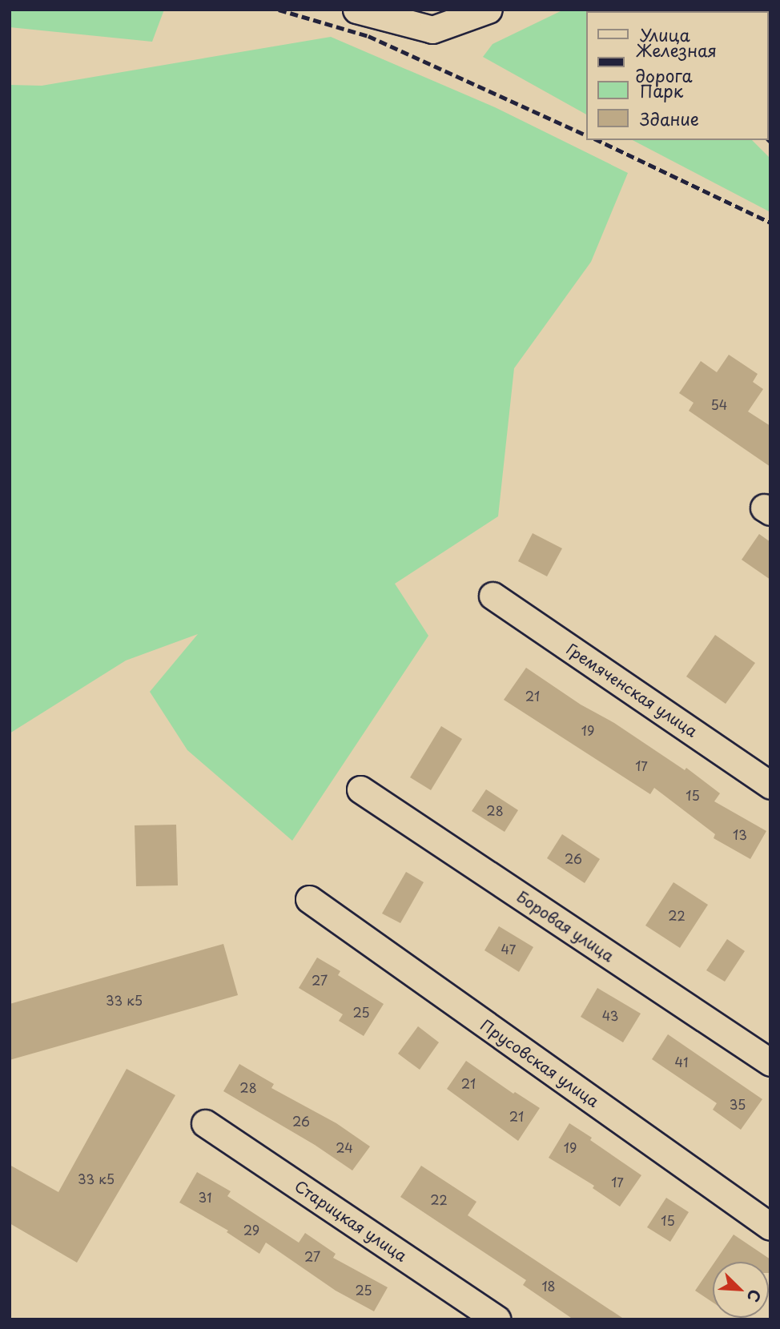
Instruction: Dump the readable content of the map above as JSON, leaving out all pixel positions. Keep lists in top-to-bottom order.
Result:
{
  "streets": {
    "street": [
      "Гремяченская улица",
      "Боровая улица",
      "Прусовская улица",
      "Старицкая улица"
    ]
  },
  "house_numbers": [
    "54",
    "21",
    "19",
    "17",
    "15",
    "28",
    "13",
    "26",
    "22",
    "47",
    "27",
    "33 к5",
    "25",
    "43",
    "41",
    "21",
    "28",
    "35",
    "21",
    "26",
    "24",
    "19",
    "33 к5",
    "17",
    "31",
    "22",
    "15",
    "29",
    "27",
    "18",
    "25"
  ],
  "legend": [
    "Улица",
    "Железная дорога",
    "Парк",
    "Здание"
  ],
  "north": "bottom right"
}
